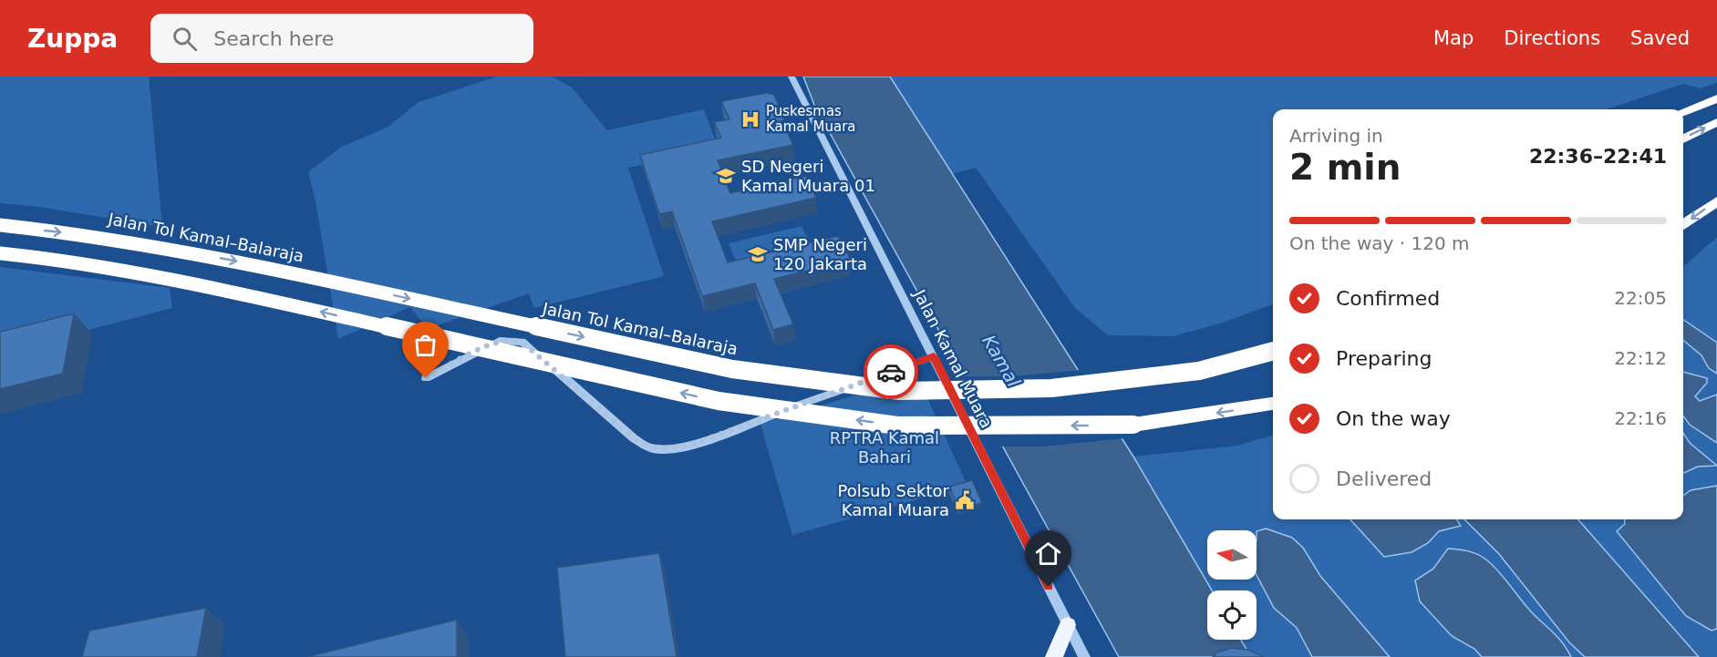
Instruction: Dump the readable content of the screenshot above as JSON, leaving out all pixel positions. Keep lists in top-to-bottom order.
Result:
{
  "streets": {
    "highway": ["Jalan Tol Kamal–Balaraja"],
    "street": ["Jalan Kamal Muara"]
  },
  "water": ["Kamal"],
  "parks": ["RPTRA Kamal Bahari"],
  "places": {
    "hospital": ["Puskesmas Kamal Muara"],
    "school or university": ["SD Negeri Kamal Muara 01", "SMP Negeri 120 Jakarta"],
    "public building": ["Polsub Sektor Kamal Muara"]
  },
  "north": "left",
  "page": {
    "header": "Zuppa",
    "search": "Search here",
    "nav": ["Map", "Directions", "Saved"],
    "heading": ["2 min", "Arriving in", "22:36–22:41"],
    "bar": "On the way · 120 m",
    "list": [
      ["Confirmed", "22:05"],
      ["Preparing", "22:12"],
      ["On the way", "22:16"],
      "Delivered"
    ]
  }
}
